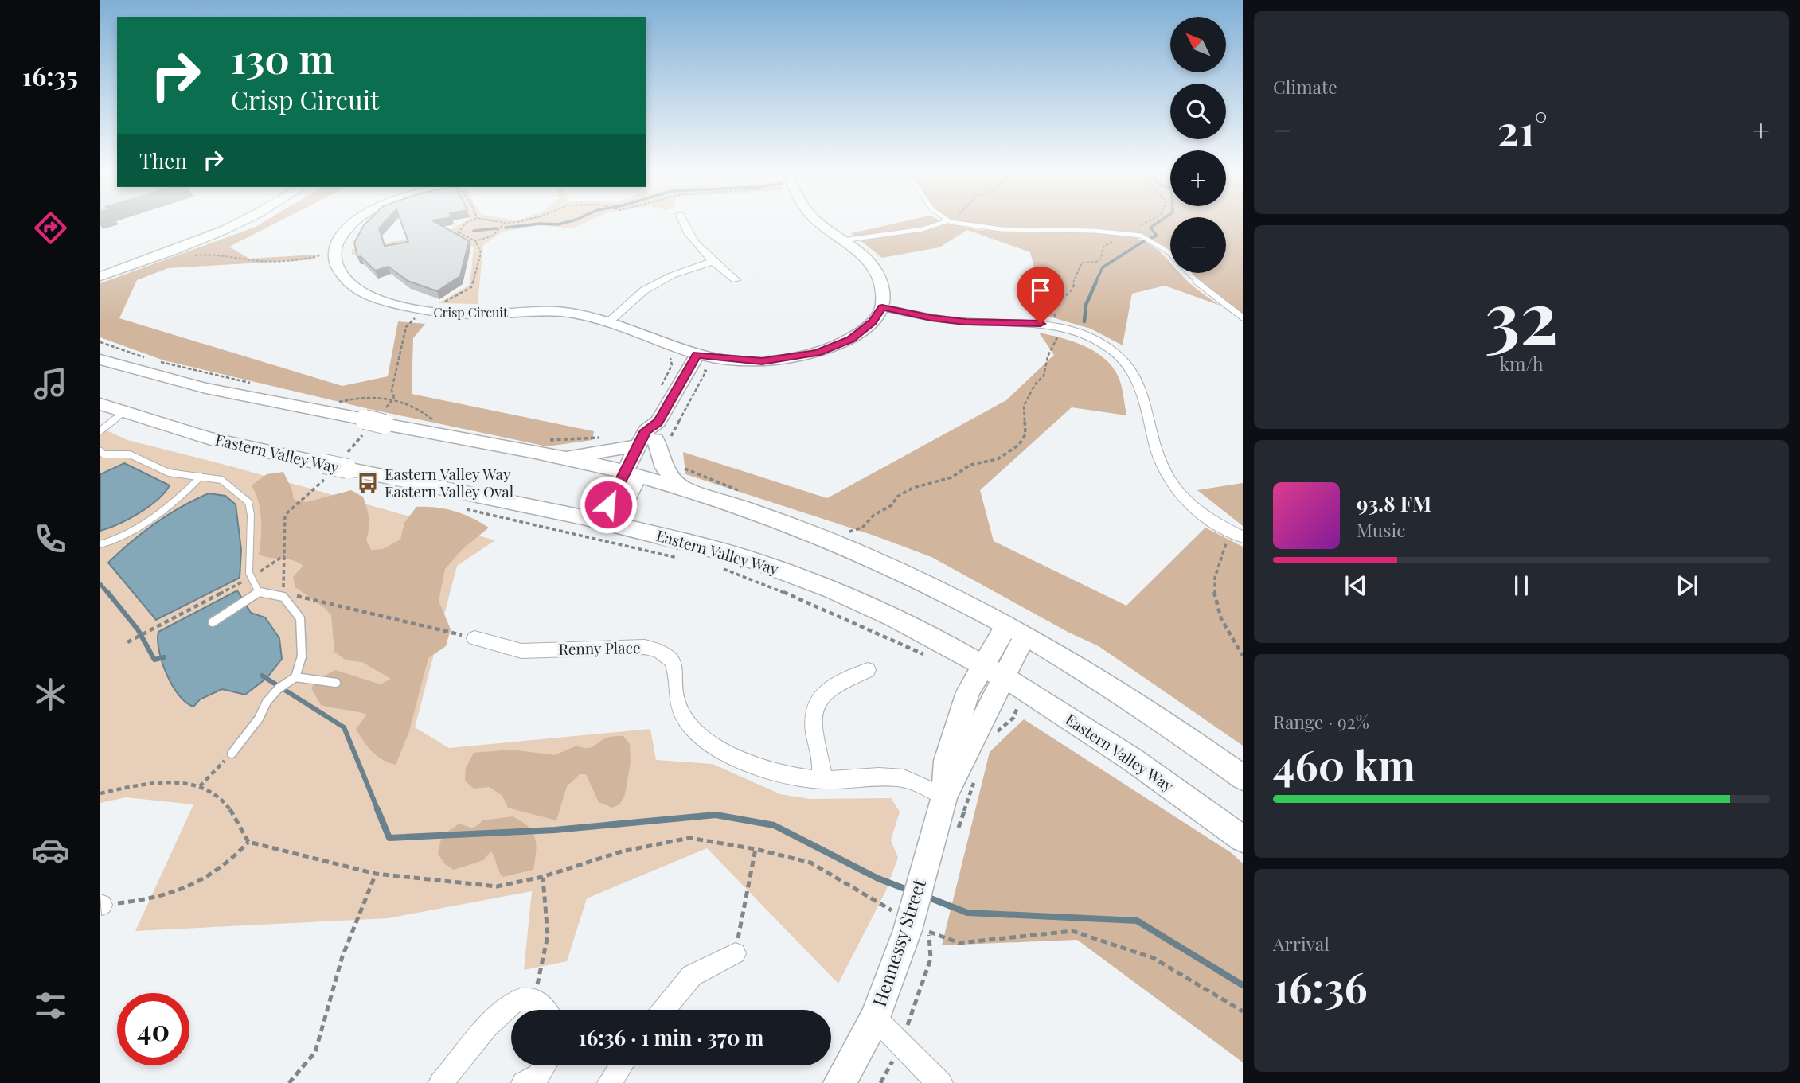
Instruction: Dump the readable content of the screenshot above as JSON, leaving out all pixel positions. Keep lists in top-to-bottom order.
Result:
{
  "streets": {
    "street": [
      "Crisp Circuit",
      "Eastern Valley Way",
      "Renny Place",
      "Hennessy Street"
    ]
  },
  "crossings": [
    ["Eastern Valley Way", "Hennessy Street"],
    ["Renny Place", "Hennessy Street"]
  ],
  "places": {
    "bus stop": ["Eastern Valley Way Eastern Valley Oval"]
  },
  "north": "top left",
  "page": {
    "tabs": "16:35",
    "tile": [
      "Climate",
      ["32", "km/h"],
      ["Range · 92%", "460 km"],
      ["Arrival", "16:36"]
    ],
    "map_buttons": ["+", "−"],
    "turn": ["130 m", "Crisp Circuit"],
    "heat": ["−", "21°", "+"],
    "then": "Then",
    "song": ["93.8 FM", "Music"],
    "limit": "40",
    "trip": "16:36 · 1 min · 370 m"
  }
}
